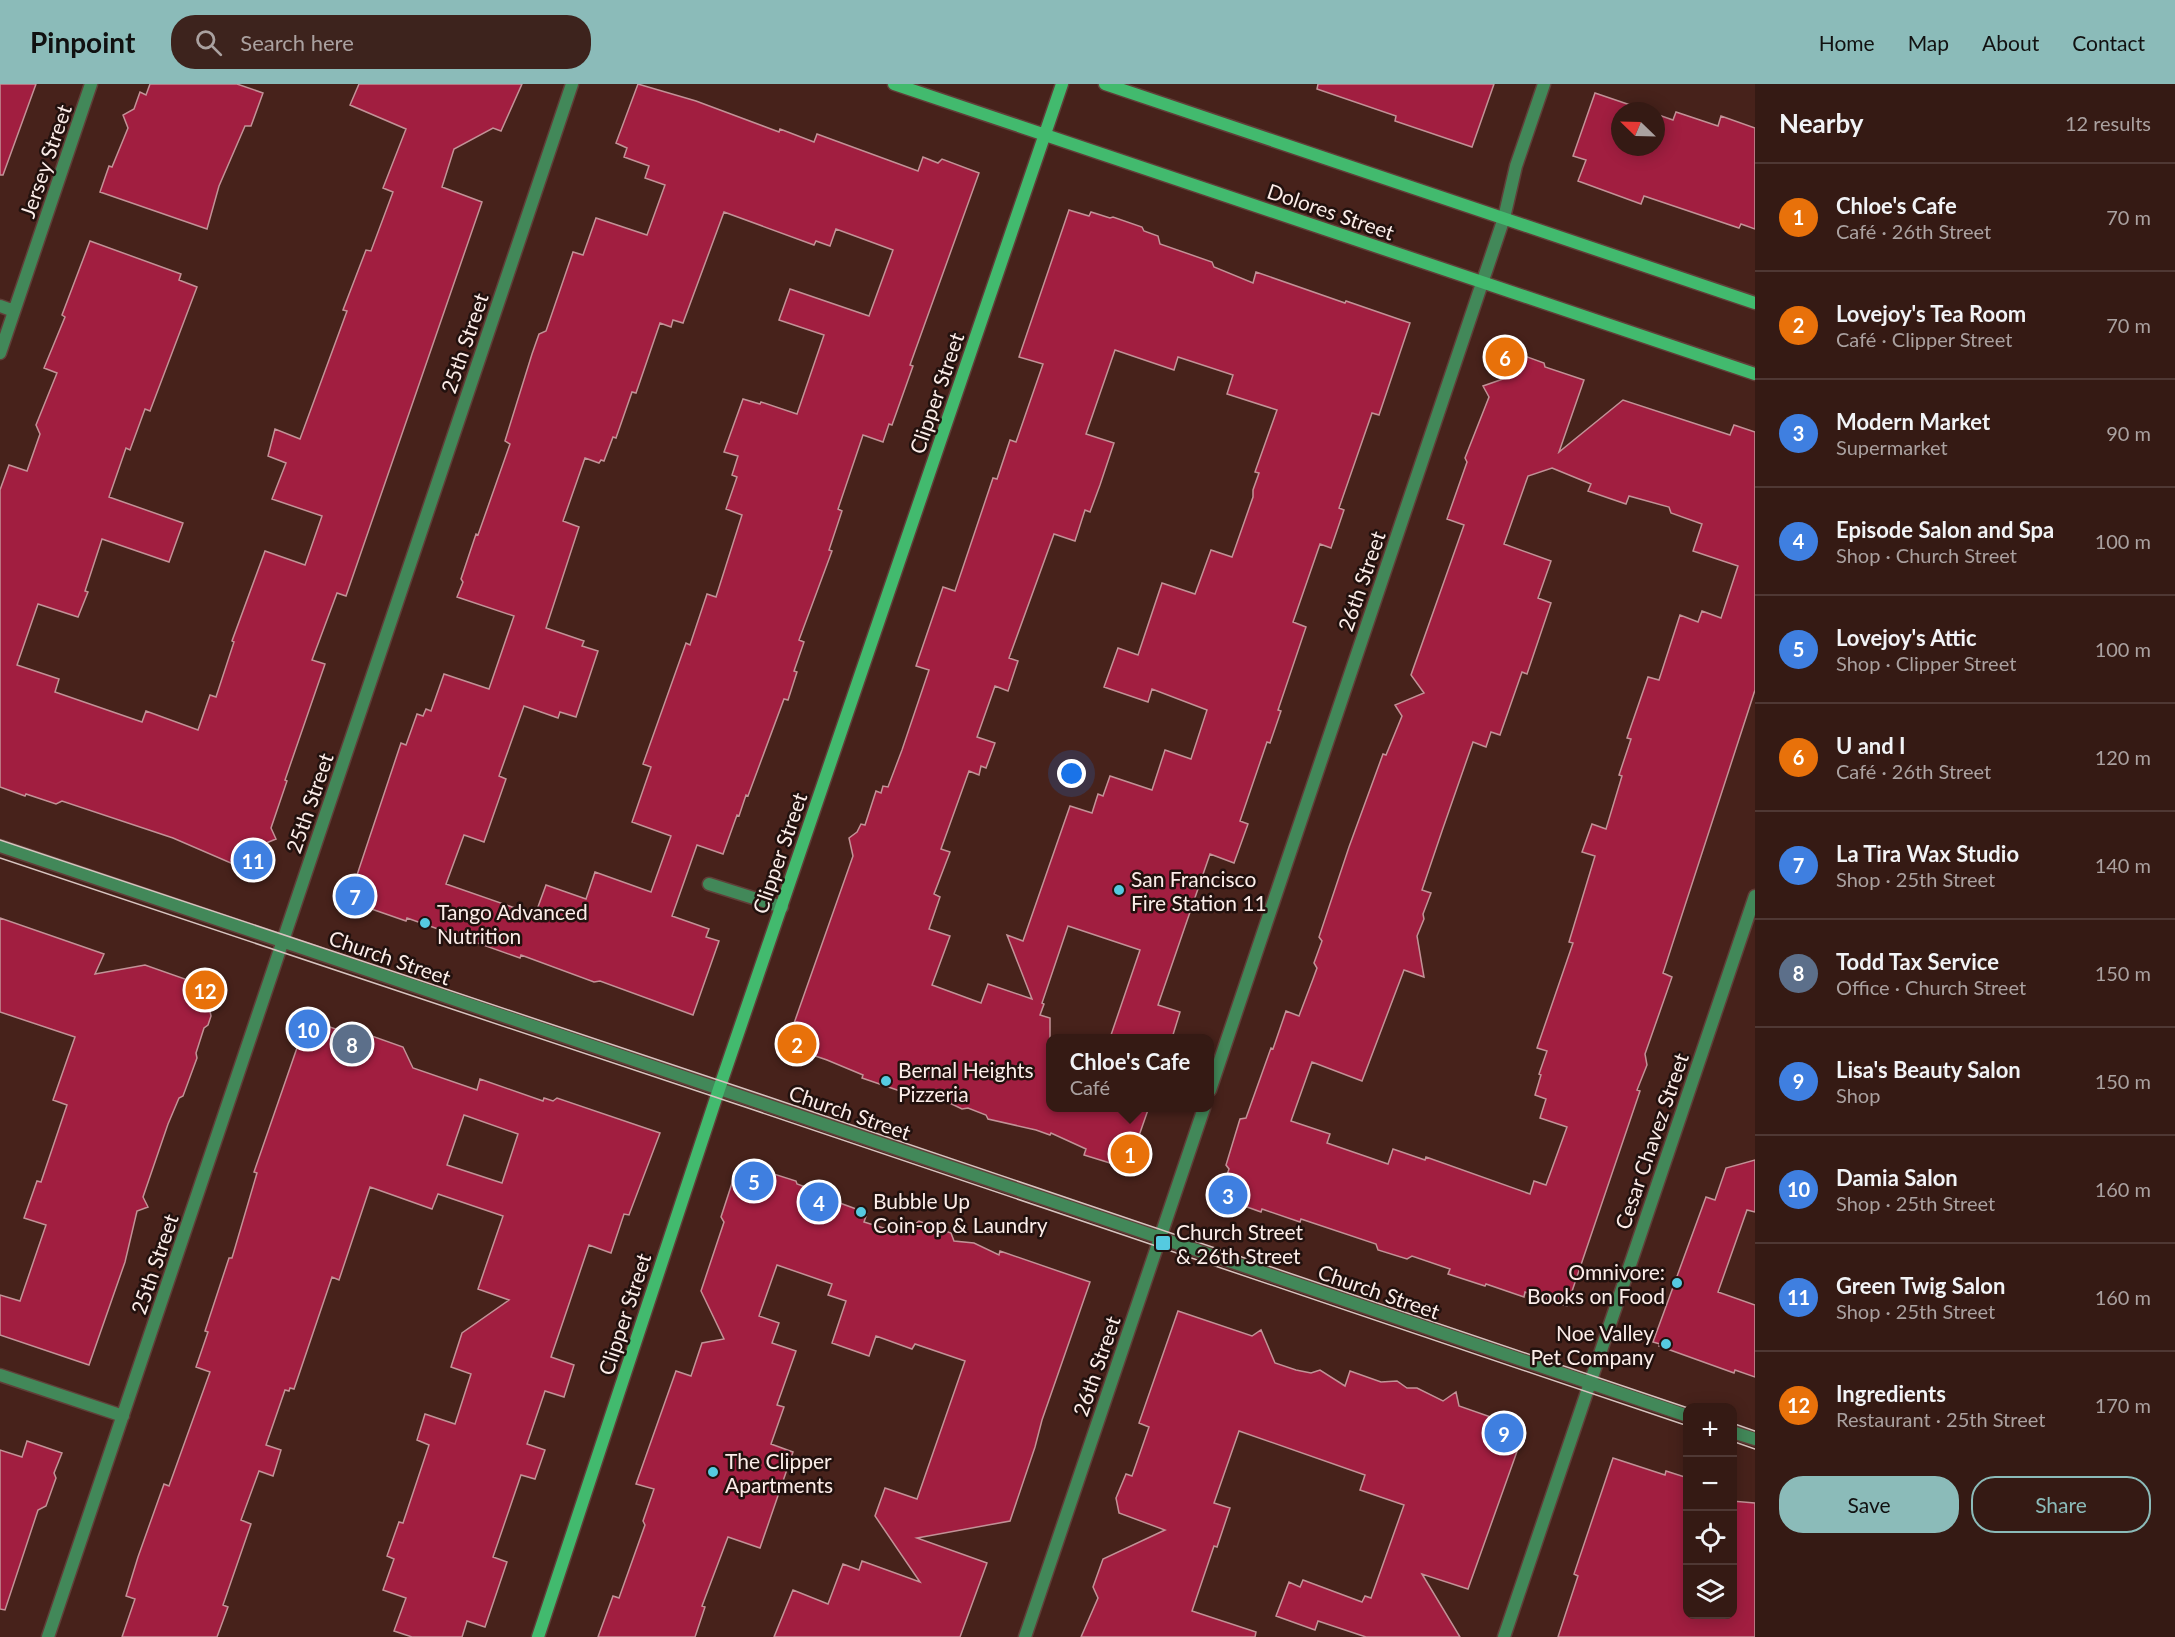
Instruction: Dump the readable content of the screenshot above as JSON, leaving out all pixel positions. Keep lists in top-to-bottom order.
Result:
{
  "streets": {
    "street": [
      "Jersey Street",
      "Dolores Street",
      "25th Street",
      "Clipper Street",
      "26th Street",
      "Church Street",
      "Cesar Chavez Street"
    ]
  },
  "crossings": [
    ["Dolores Street", "Clipper Street"],
    ["Dolores Street", "26th Street"],
    ["25th Street", "Church Street"],
    ["Clipper Street", "Church Street"],
    ["26th Street", "Church Street"],
    ["Church Street", "Cesar Chavez Street"]
  ],
  "places": {
    "other": [
      "San Francisco Fire Station 11",
      "Tango Advanced Nutrition",
      "Bernal Heights Pizzeria",
      "Bubble Up Coin-op & Laundry",
      "Omnivore: Books on Food",
      "Noe Valley Pet Company",
      "The Clipper Apartments"
    ],
    "transit": ["Church Street & 26th Street"]
  },
  "north": "top left",
  "page": {
    "header": "Pinpoint",
    "search": "Search here",
    "nav": [
      "Home",
      "Map",
      "About",
      "Contact"
    ],
    "heading": ["Nearby", "12 results"],
    "list": [
      {
        "mark": "1",
        "name": "Chloe's Cafe",
        "note": "Café · 26th Street",
        "value": "70 m"
      },
      {
        "mark": "2",
        "name": "Lovejoy's Tea Room",
        "note": "Café · Clipper Street",
        "value": "70 m"
      },
      {
        "mark": "3",
        "name": "Modern Market",
        "note": "Supermarket",
        "value": "90 m"
      },
      {
        "mark": "4",
        "name": "Episode Salon and Spa",
        "note": "Shop · Church Street",
        "value": "100 m"
      },
      {
        "mark": "5",
        "name": "Lovejoy's Attic",
        "note": "Shop · Clipper Street",
        "value": "100 m"
      },
      {
        "mark": "6",
        "name": "U and I",
        "note": "Café · 26th Street",
        "value": "120 m"
      },
      {
        "mark": "7",
        "name": "La Tira Wax Studio",
        "note": "Shop · 25th Street",
        "value": "140 m"
      },
      {
        "mark": "8",
        "name": "Todd Tax Service",
        "note": "Office · Church Street",
        "value": "150 m"
      },
      {
        "mark": "9",
        "name": "Lisa's Beauty Salon",
        "note": "Shop",
        "value": "150 m"
      },
      {
        "mark": "10",
        "name": "Damia Salon",
        "note": "Shop · 25th Street",
        "value": "160 m"
      },
      {
        "mark": "11",
        "name": "Green Twig Salon",
        "note": "Shop · 25th Street",
        "value": "160 m"
      },
      {
        "mark": "12",
        "name": "Ingredients",
        "note": "Restaurant · 25th Street",
        "value": "170 m"
      }
    ],
    "pins": [
      "6",
      "11",
      "7",
      "12",
      "10",
      "2",
      "8",
      "1",
      "5",
      "3",
      "4",
      "9"
    ],
    "popup": ["Chloe's Cafe", "Café"],
    "map_buttons": ["+", "−"],
    "buttons": ["Save", "Share"]
  }
}
